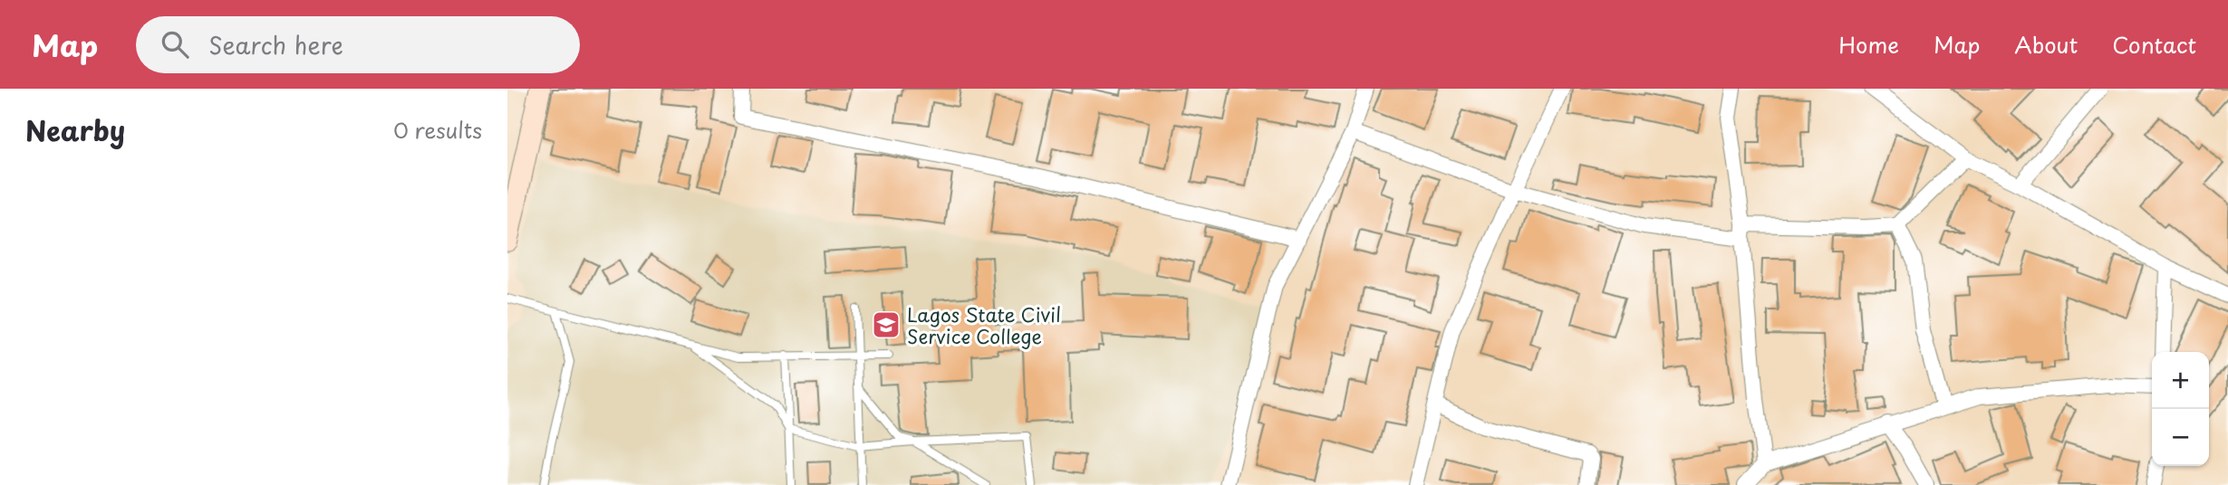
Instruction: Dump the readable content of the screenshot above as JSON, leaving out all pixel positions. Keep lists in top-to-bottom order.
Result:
{
  "places": {
    "school or university": ["Lagos State Civil Service College"]
  },
  "page": {
    "header": "Map",
    "search": "Search here",
    "nav": [
      "Home",
      "Map",
      "About",
      "Contact"
    ],
    "heading": ["Nearby", "0 results"],
    "map_buttons": ["+", "−"]
  }
}
